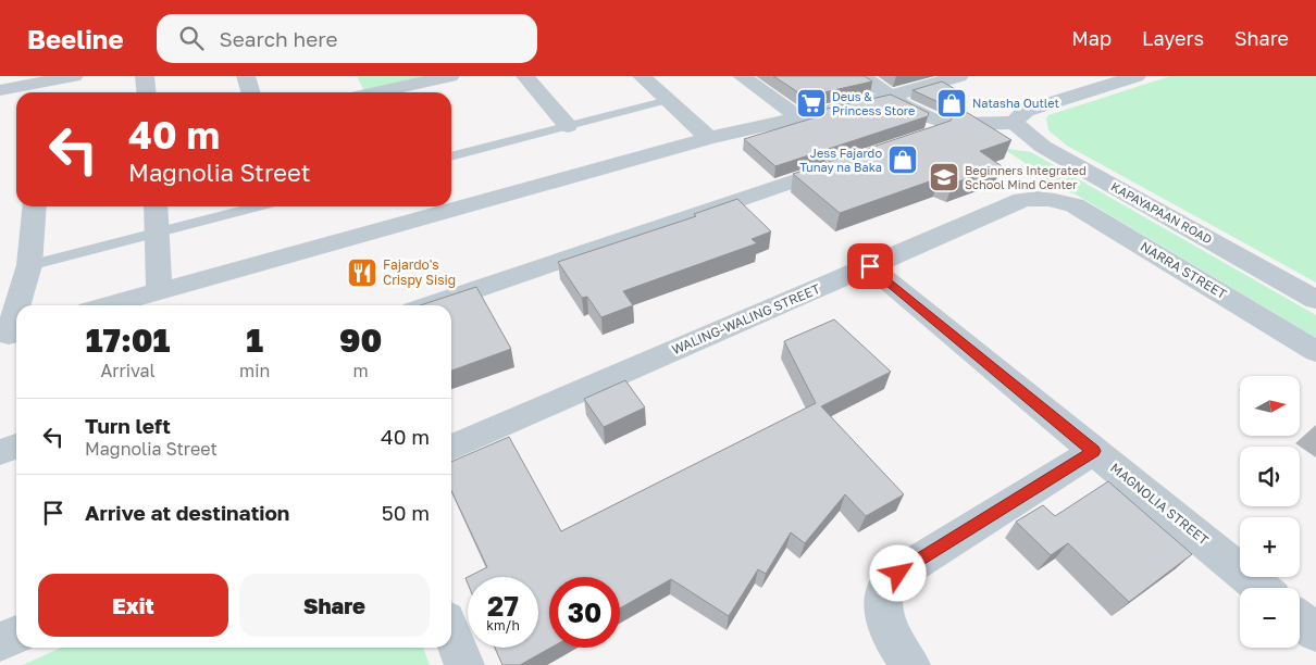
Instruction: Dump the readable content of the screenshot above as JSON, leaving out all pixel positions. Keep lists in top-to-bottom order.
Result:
{
  "streets": {
    "street": [
      "KAPAYAPAAN ROAD",
      "NARRA STREET",
      "WALING-WALING STREET",
      "MAGNOLIA STREET"
    ]
  },
  "crossings": [
    ["NARRA STREET", "WALING-WALING STREET"],
    ["WALING-WALING STREET", "MAGNOLIA STREET"]
  ],
  "places": {
    "supermarket": ["Deus & Princess Store"],
    "shop": ["Natasha Outlet", "Jess Fajardo Tunay na Baka"],
    "school or university": ["Beginners Integrated School Mind Center"],
    "restaurant": ["Fajardo's Crispy Sisig"]
  },
  "north": "right",
  "page": {
    "header": "Beeline",
    "search": "Search here",
    "nav": ["Map", "Layers", "Share"],
    "turn": ["40 m", "Magnolia Street"],
    "eta": [
      "17:01",
      "Arrival",
      "1",
      "min",
      "90",
      "m"
    ],
    "map_buttons": ["+", "−"],
    "list": [
      {
        "name": "Turn left",
        "note": "Magnolia Street",
        "value": "40 m"
      },
      {
        "name": "Arrive at destination",
        "value": "50 m"
      }
    ],
    "buttons": ["Exit", "Share"],
    "speed": "27 km/h",
    "limit": "30"
  }
}
